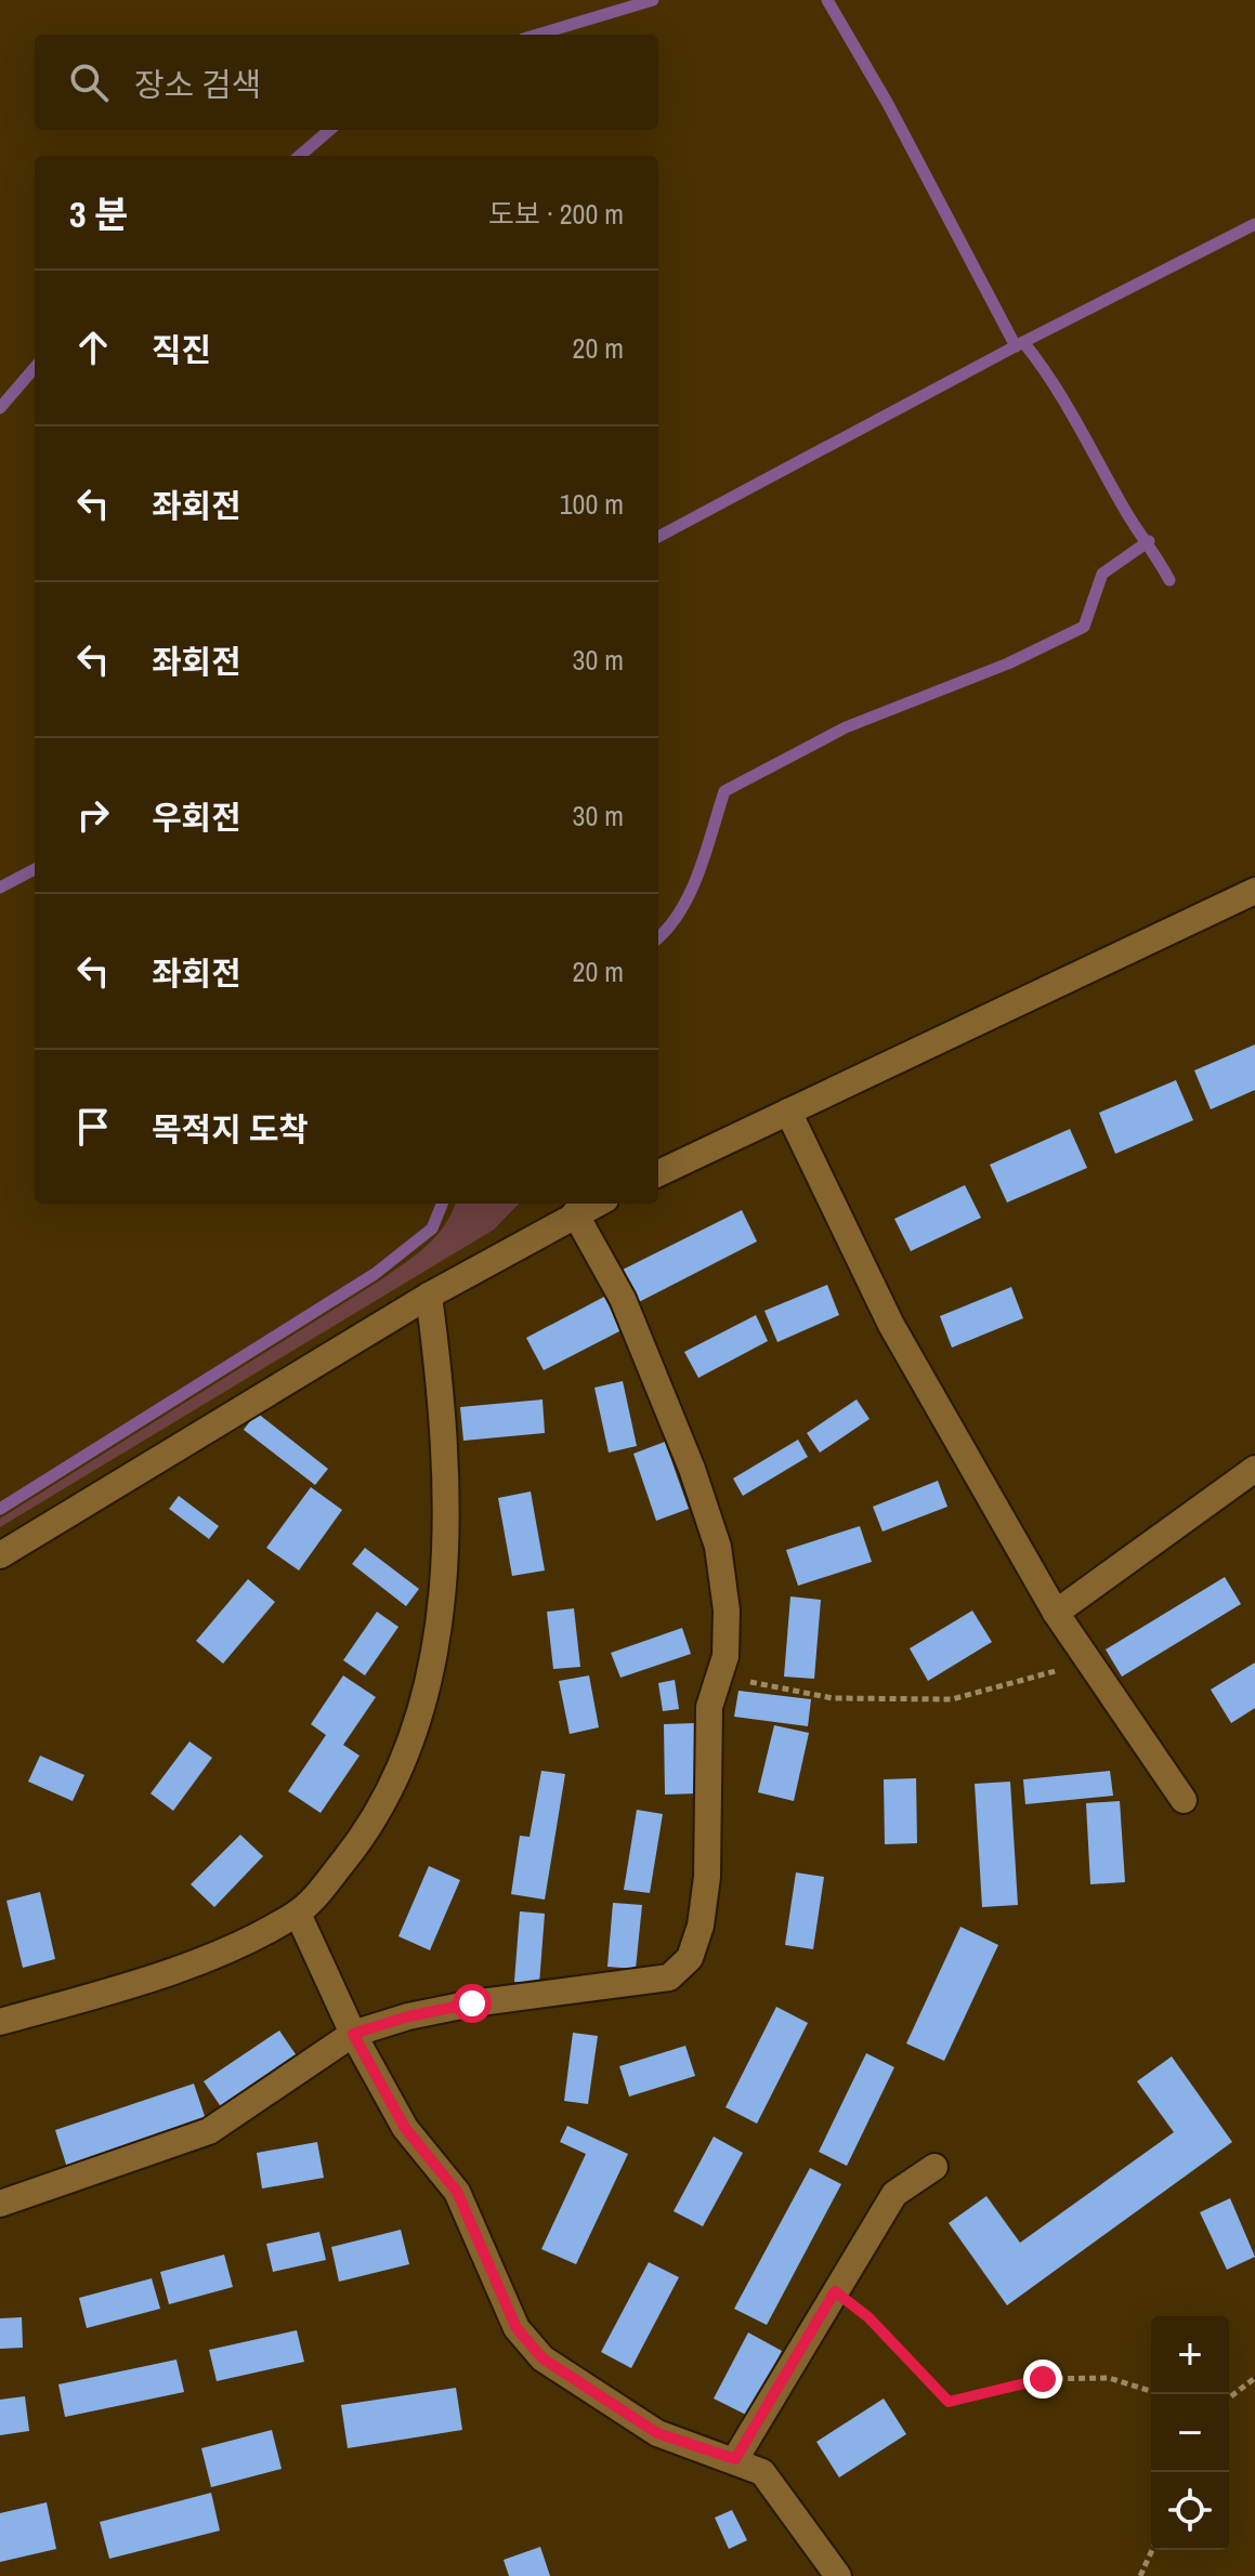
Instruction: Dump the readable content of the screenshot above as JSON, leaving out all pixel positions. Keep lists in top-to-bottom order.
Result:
{
  "page": {
    "search": "장소 검색",
    "heading": ["3 분", "도보 · 200 m"],
    "list": [
      ["직진", "20 m"],
      ["좌회전", "100 m"],
      ["좌회전", "30 m"],
      ["우회전", "30 m"],
      ["좌회전", "20 m"],
      "목적지 도착"
    ],
    "map_buttons": ["+", "−"]
  }
}
